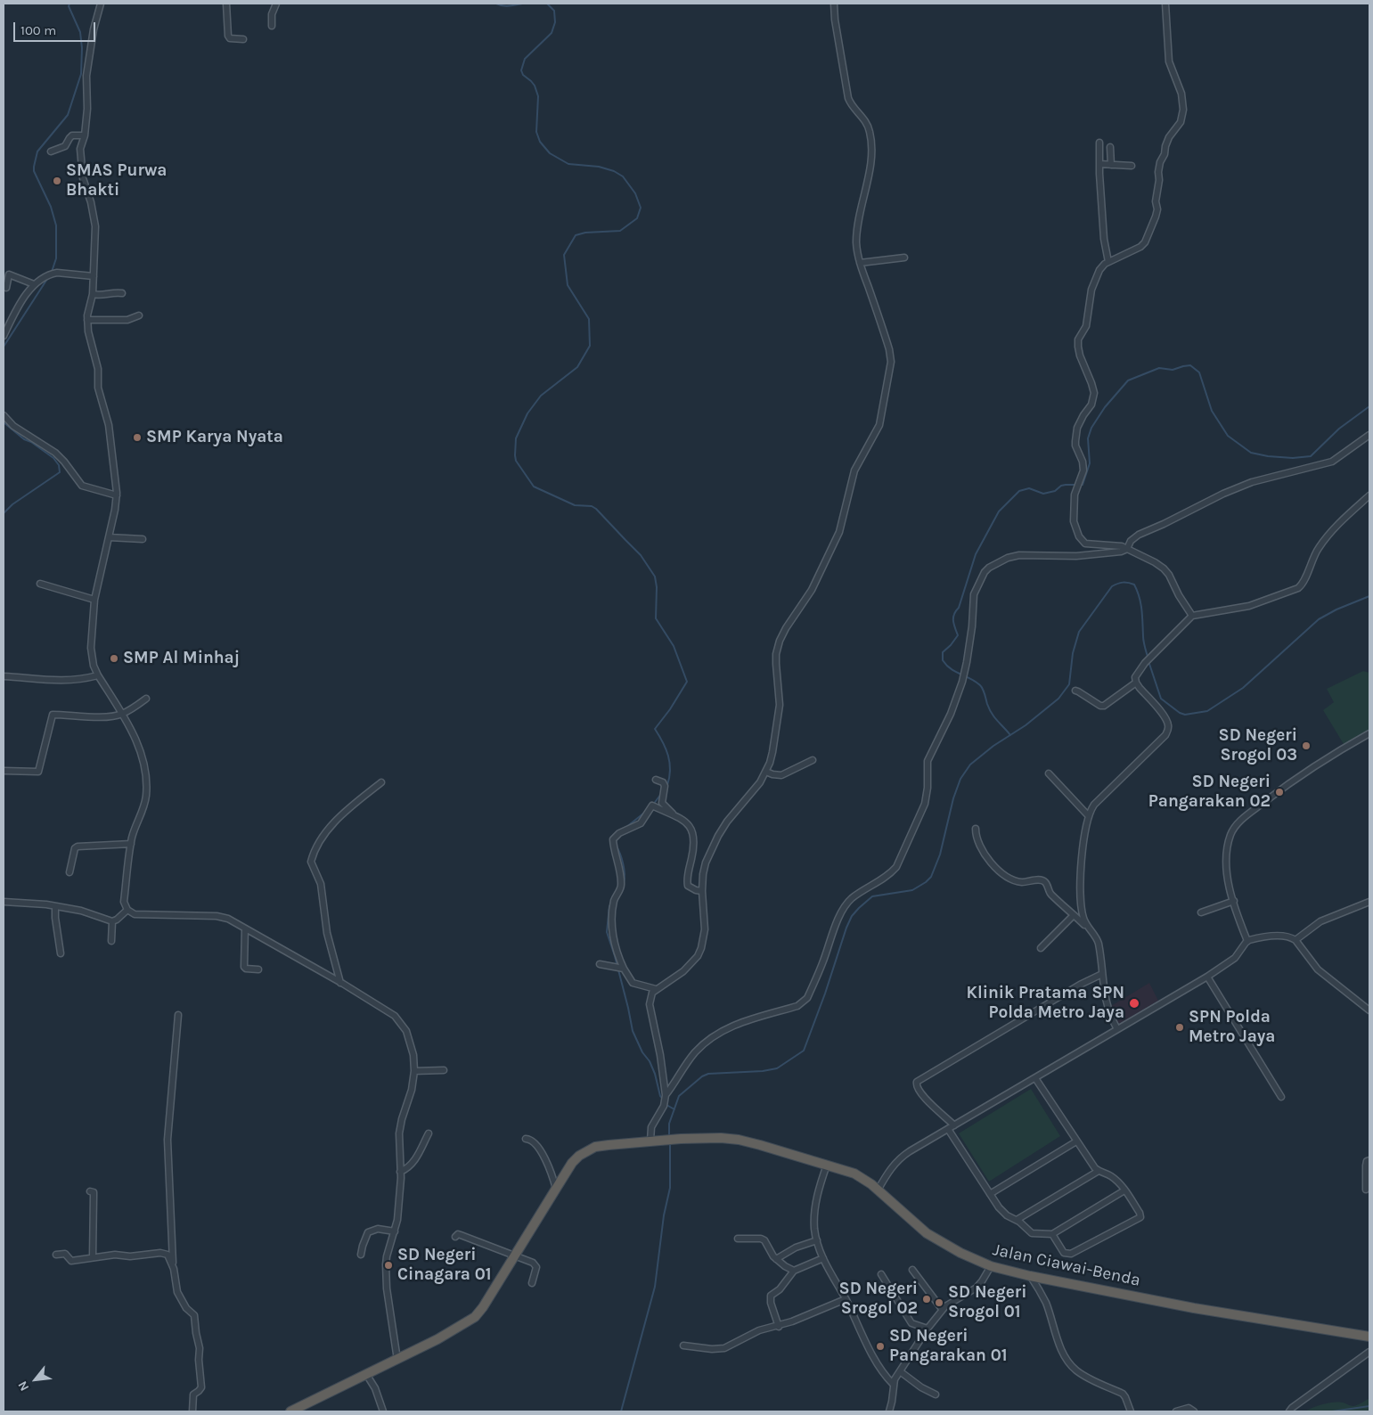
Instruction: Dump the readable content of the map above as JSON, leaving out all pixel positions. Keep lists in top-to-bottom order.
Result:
{
  "streets": {
    "highway": ["Jalan Ciawai-Benda"]
  },
  "places": [
    "SMAS Purwa Bhakti",
    "SMP Karya Nyata",
    "SMP Al Minhaj",
    "SD Negeri Srogol 03",
    "SD Negeri Pangarakan 02",
    "Klinik Pratama SPN Polda Metro Jaya",
    "SPN Polda Metro Jaya",
    "SD Negeri Cinagara 01",
    "SD Negeri Srogol 02",
    "SD Negeri Srogol 01",
    "SD Negeri Pangarakan 01"
  ],
  "scale_bar": "100 m",
  "north": "bottom left"
}
